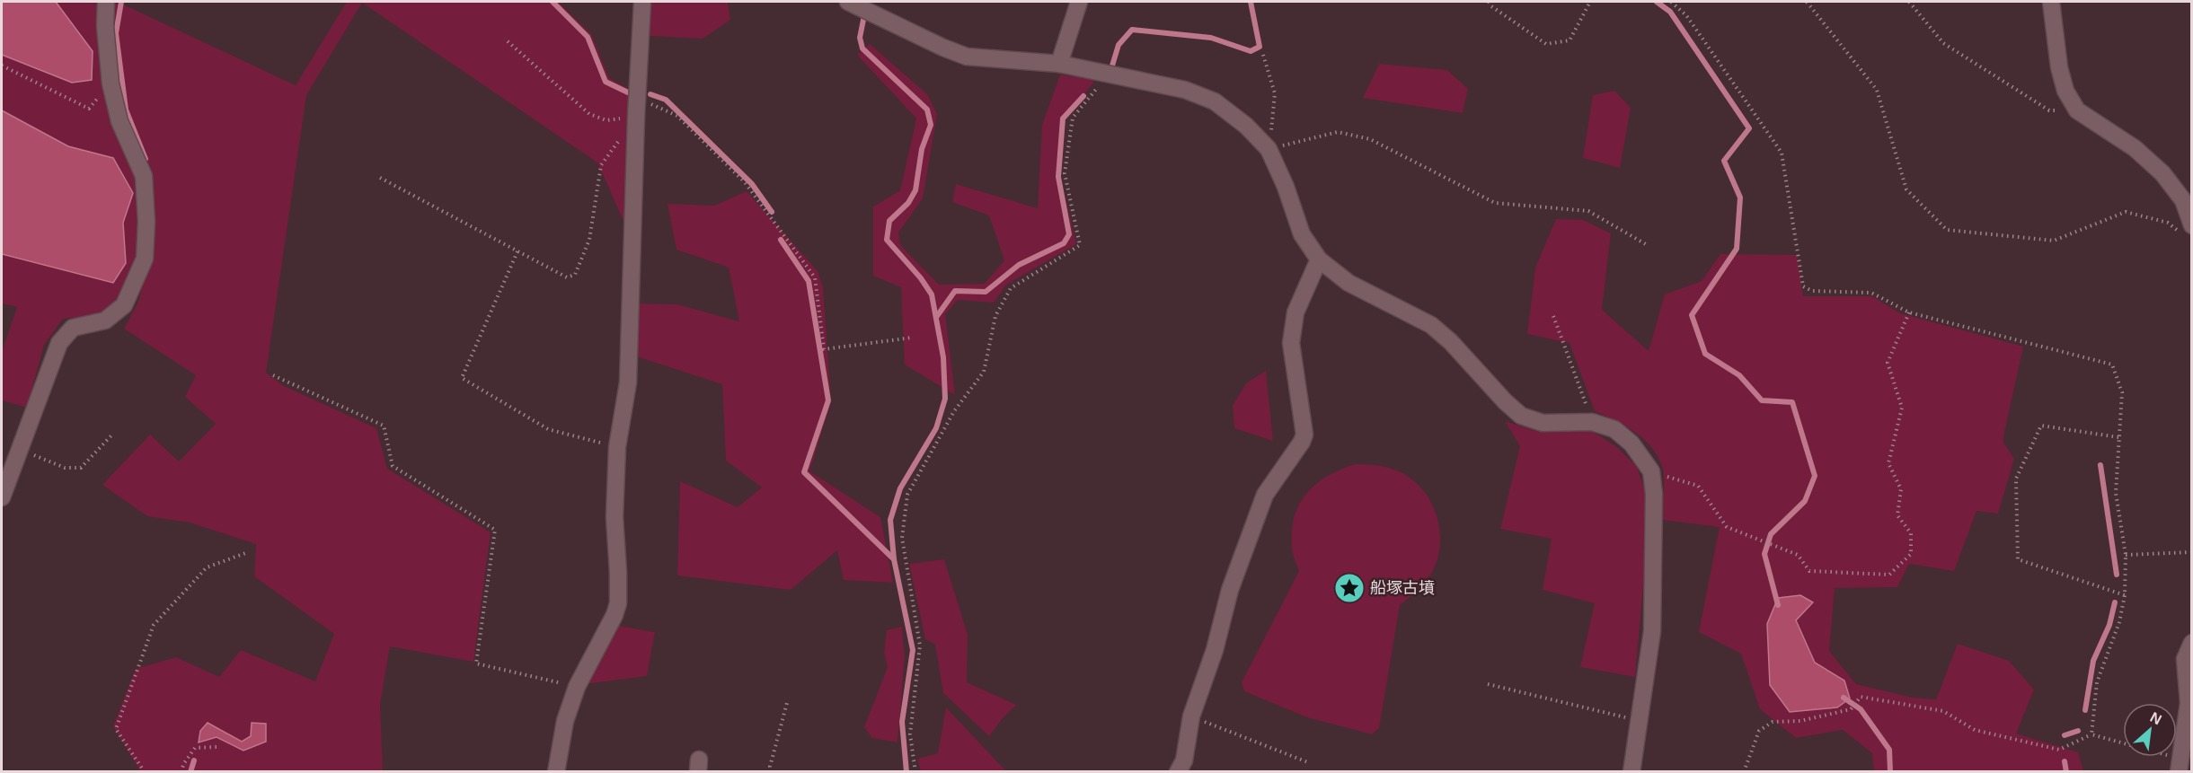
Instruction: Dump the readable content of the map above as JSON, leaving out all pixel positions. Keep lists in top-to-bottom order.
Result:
{
  "places": {
    "place": ["船塚古墳"]
  },
  "north": "top right"
}
